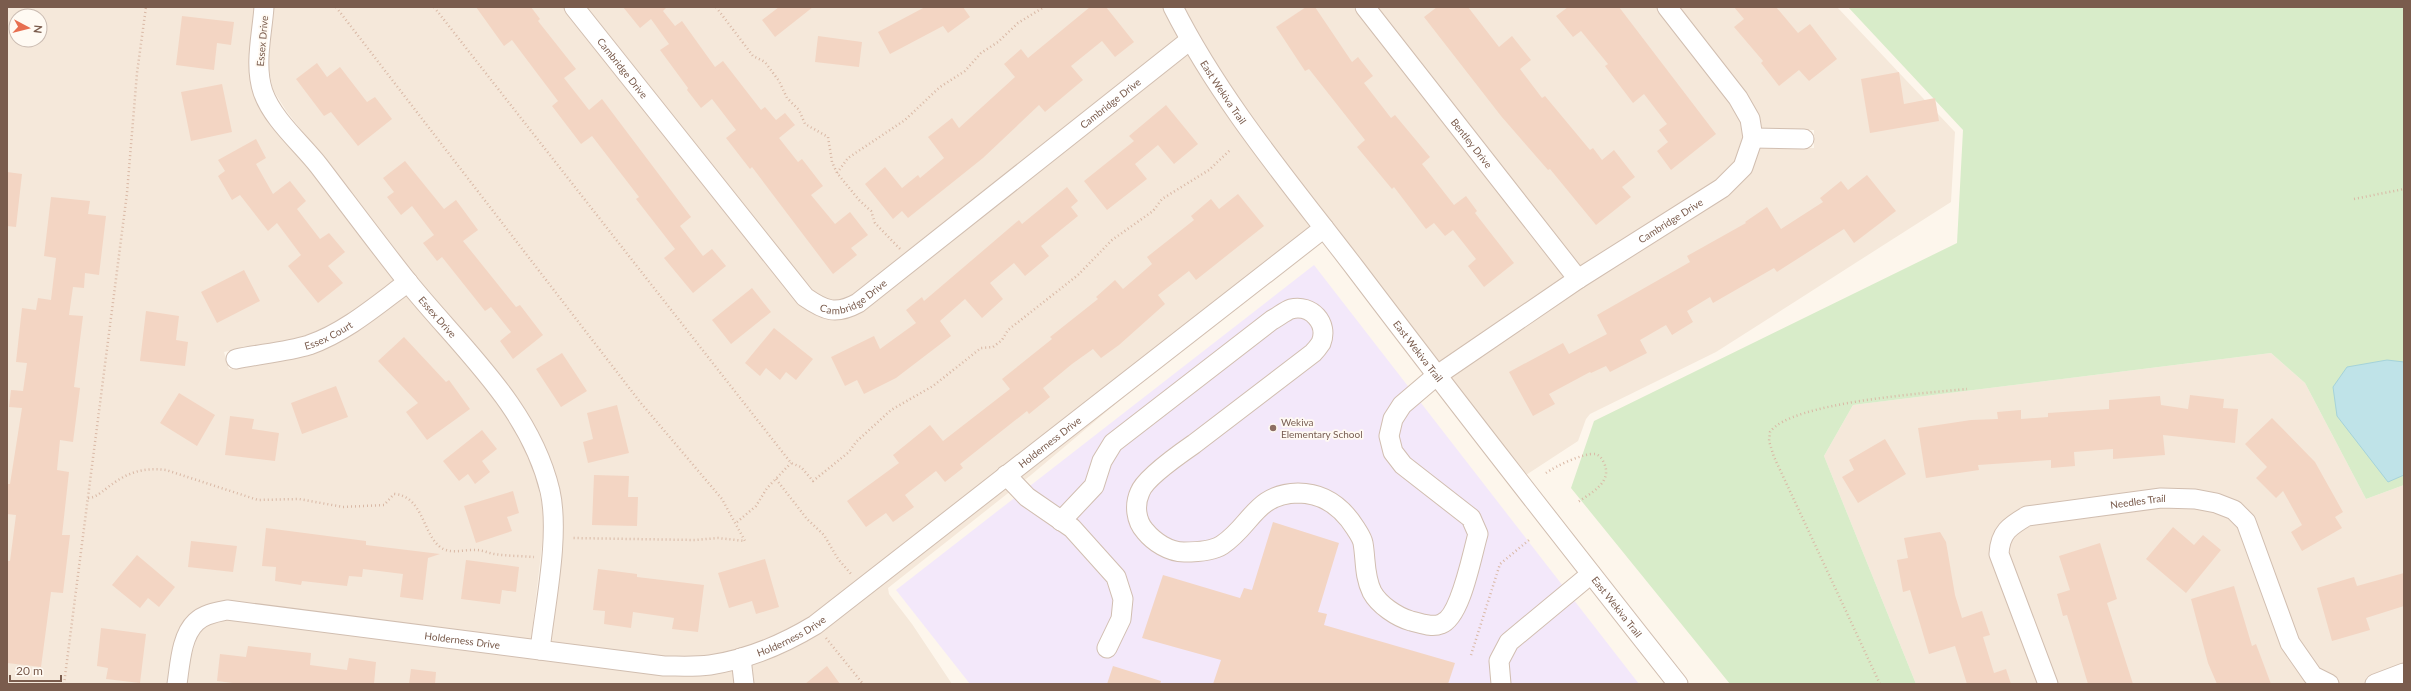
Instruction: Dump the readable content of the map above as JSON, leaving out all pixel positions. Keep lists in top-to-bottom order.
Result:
{
  "streets": {
    "street": [
      "Essex Drive",
      "Cambridge Drive",
      "East Wekiva Trail",
      "Bentley Drive",
      "Essex Court",
      "Holderness Drive",
      "Needles Trail"
    ]
  },
  "crossings": [
    ["Essex Drive", "Essex Court"],
    ["Essex Drive", "Holderness Drive"],
    ["Cambridge Drive", "East Wekiva Trail"],
    ["Cambridge Drive", "Bentley Drive"],
    ["East Wekiva Trail", "Holderness Drive"]
  ],
  "places": ["Wekiva Elementary School"],
  "scale_bar": "20 m",
  "north": "right"
}
